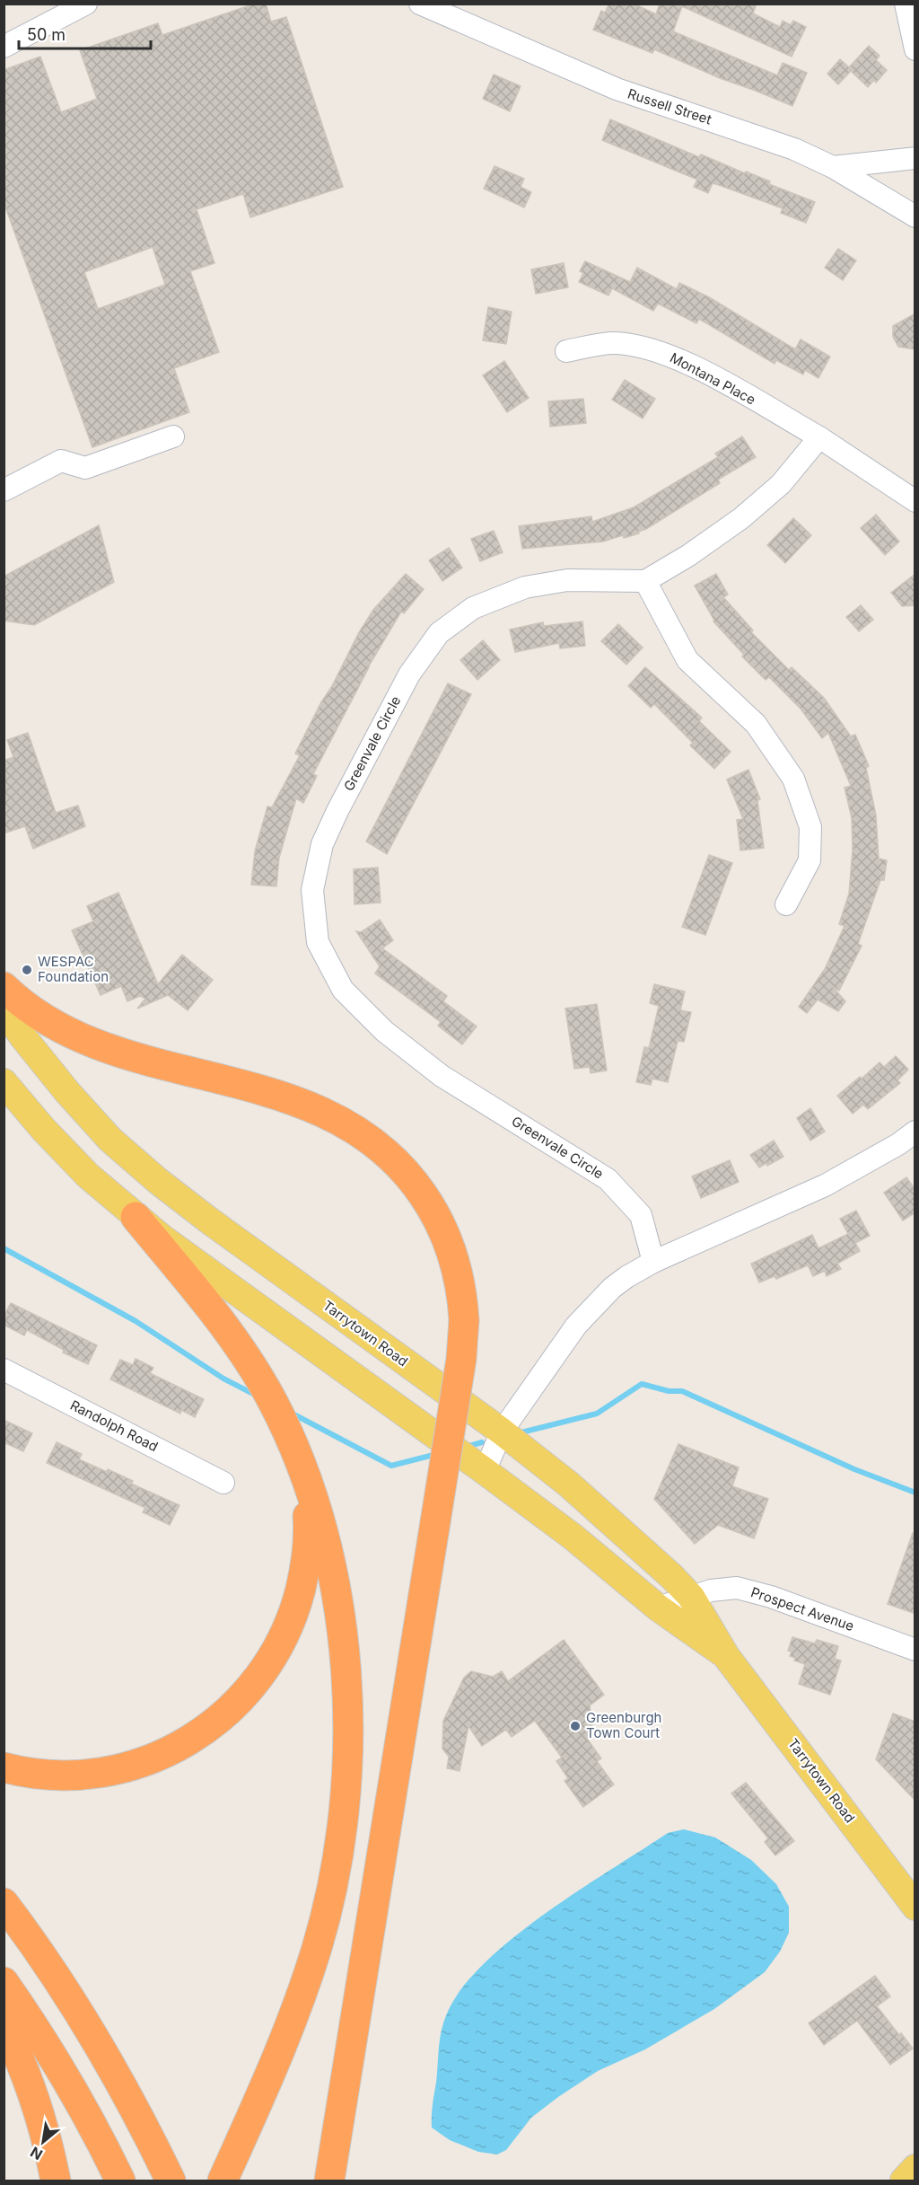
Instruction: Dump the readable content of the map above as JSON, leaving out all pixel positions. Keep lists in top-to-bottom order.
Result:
{
  "streets": {
    "main road": ["Tarrytown Road"],
    "street": [
      "Russell Street",
      "Montana Place",
      "Greenvale Circle",
      "Randolph Road",
      "Prospect Avenue"
    ]
  },
  "crossings": [
    ["Montana Place", "Greenvale Circle"],
    ["Tarrytown Road", "Prospect Avenue"]
  ],
  "places": ["WESPAC Foundation", "Greenburgh Town Court"],
  "scale_bar": "50 m",
  "north": "bottom left"
}
